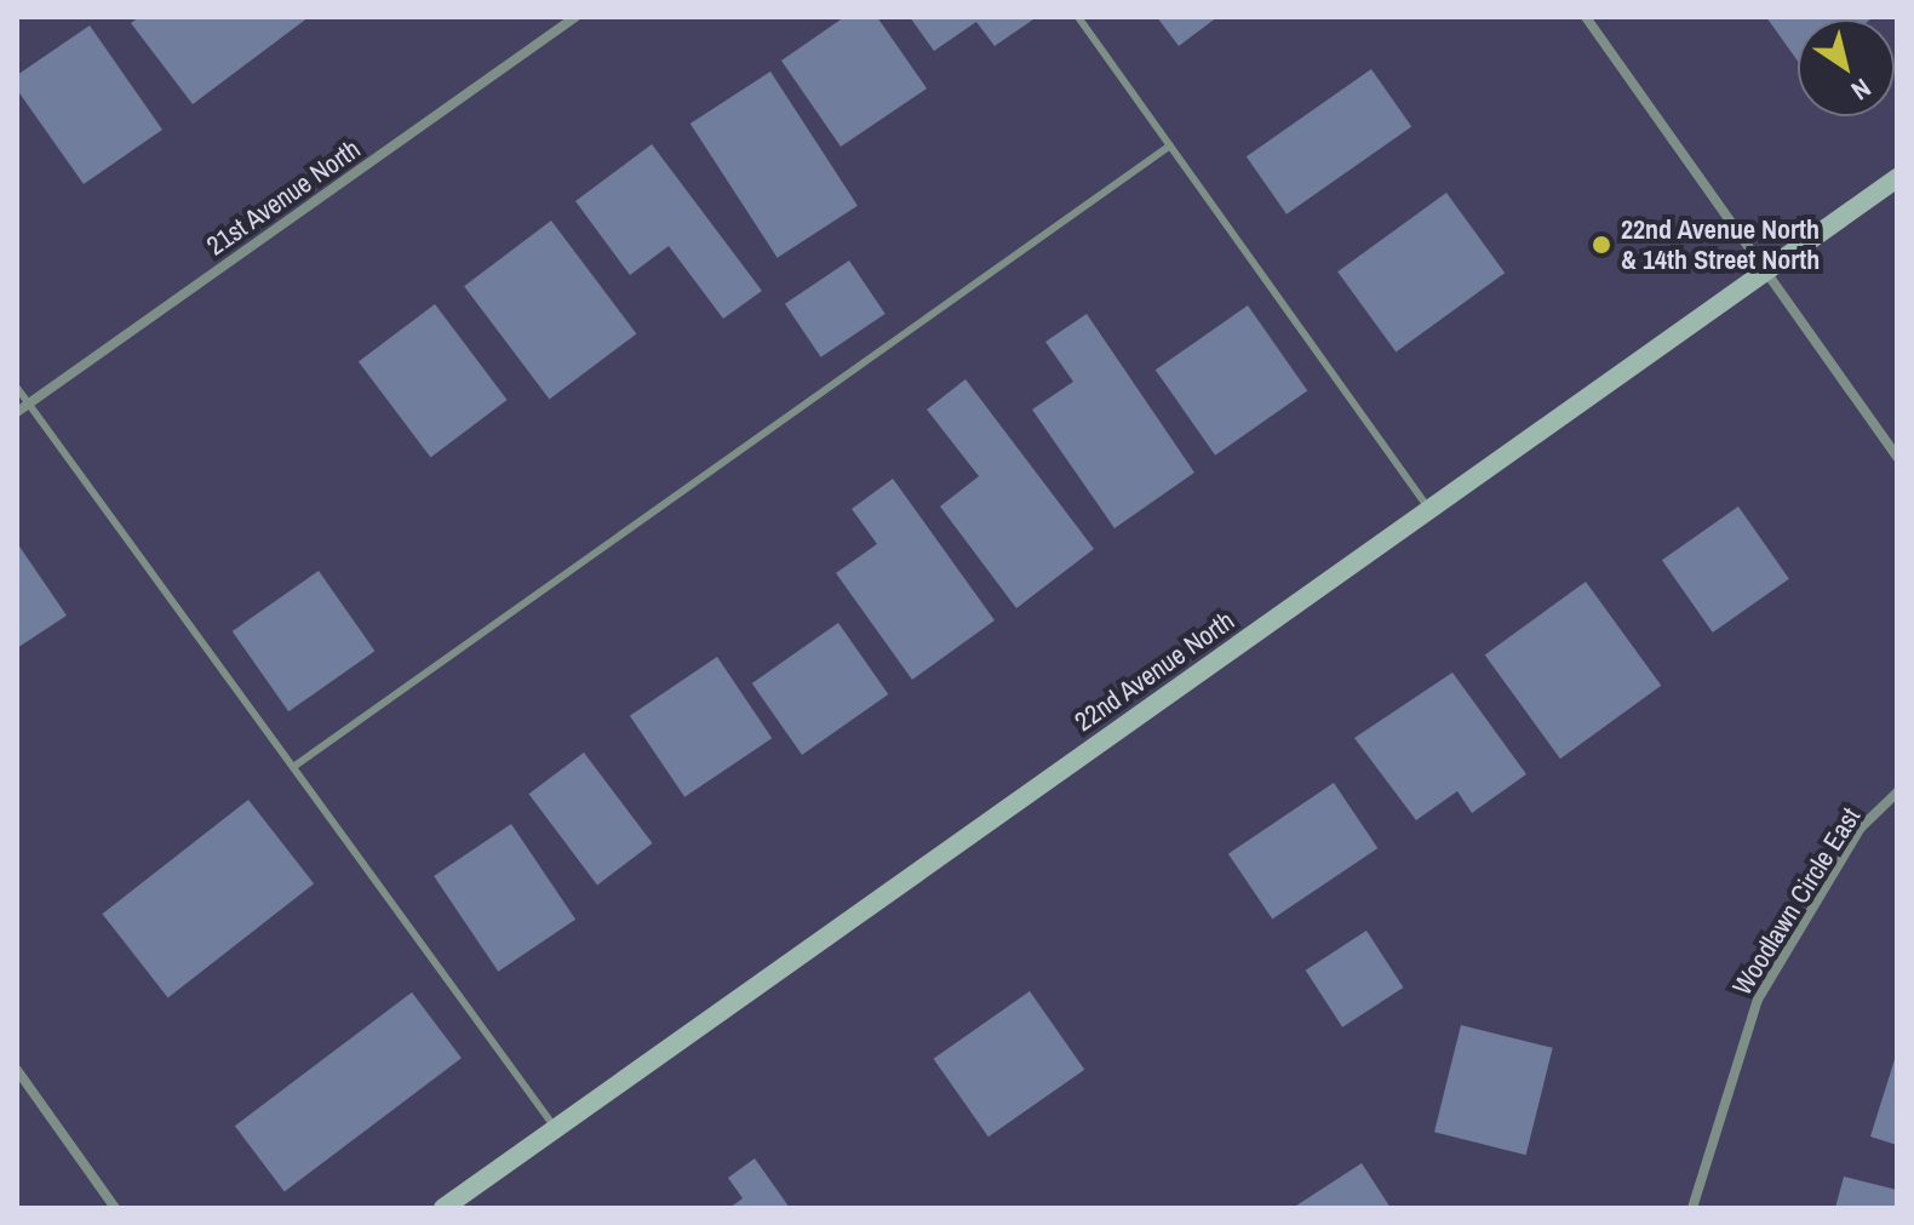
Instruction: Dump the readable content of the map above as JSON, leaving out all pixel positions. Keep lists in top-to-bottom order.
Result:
{
  "streets": {
    "main road": ["22nd Avenue North"],
    "street": ["21st Avenue North", "Woodlawn Circle East"]
  },
  "places": ["22nd Avenue North & 14th Street North"],
  "north": "bottom right"
}
